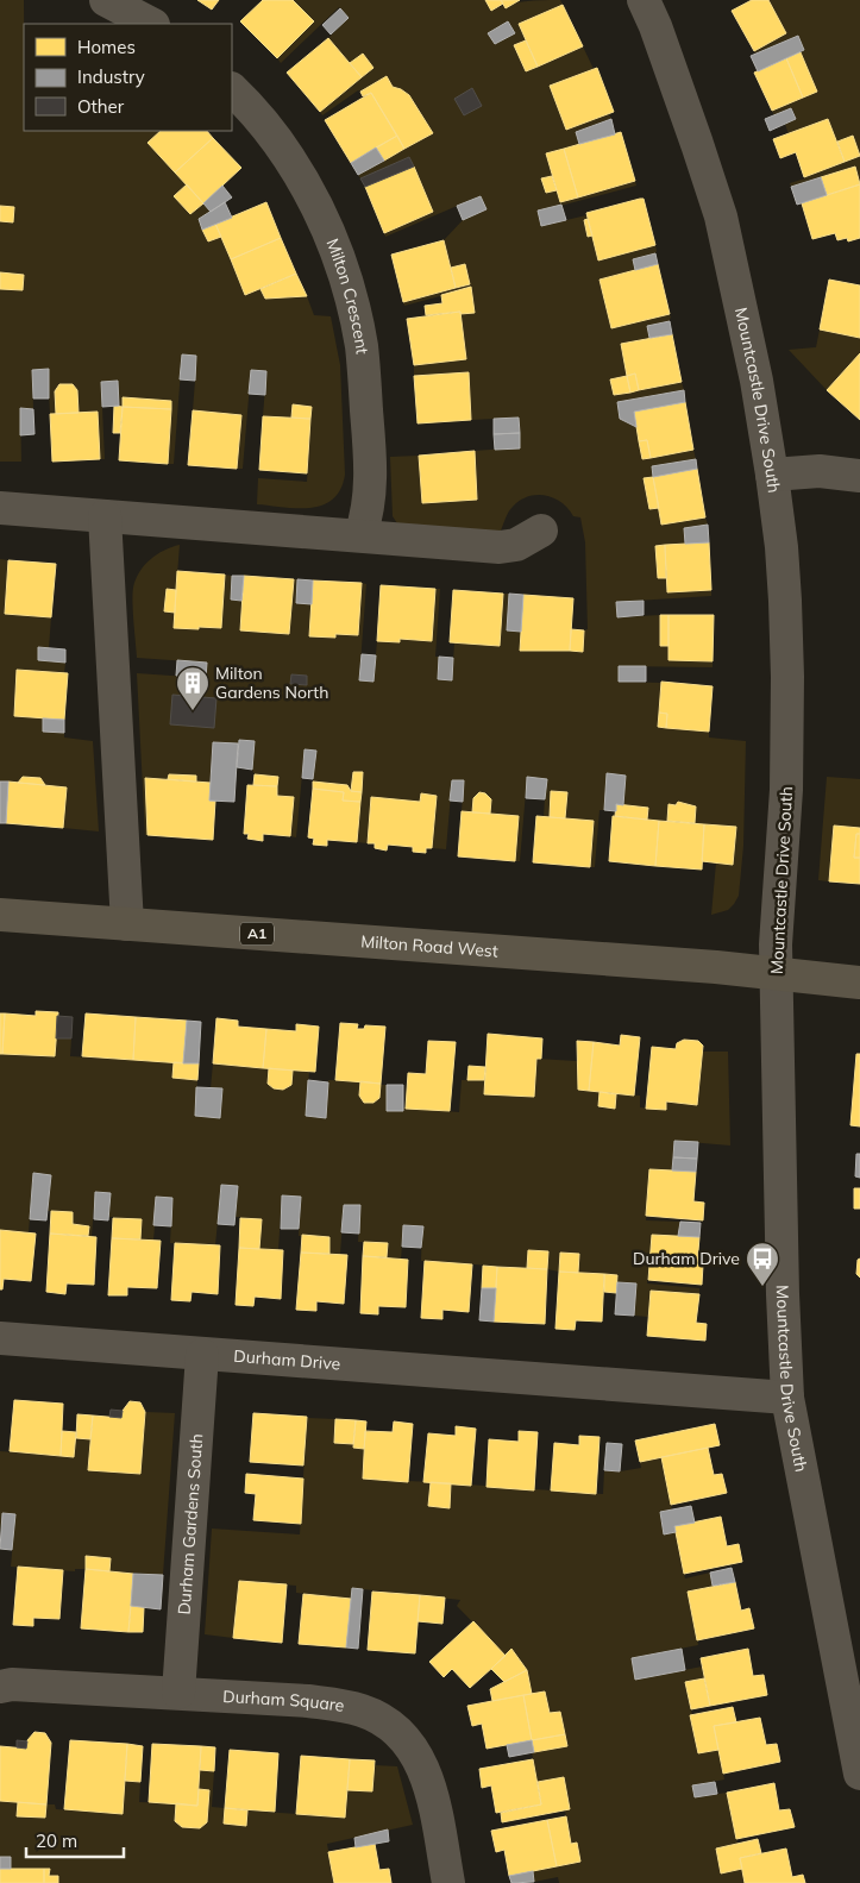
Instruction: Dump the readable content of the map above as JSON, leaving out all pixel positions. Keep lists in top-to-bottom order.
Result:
{
  "streets": {
    "main road": ["A1", "Milton Road West"],
    "street": [
      "Milton Crescent",
      "Mountcastle Drive South",
      "Durham Drive",
      "Durham Gardens South",
      "Durham Square"
    ]
  },
  "crossings": [
    ["Mountcastle Drive South", "Milton Road West"],
    ["Mountcastle Drive South", "Durham Drive"],
    ["Durham Drive", "Durham Gardens South"],
    ["Durham Gardens South", "Durham Square"]
  ],
  "places": {
    "building": ["Milton Gardens North"],
    "bus stop": ["Durham Drive"]
  },
  "legend": ["Homes", "Industry", "Other"],
  "scale_bar": "20 m"
}
